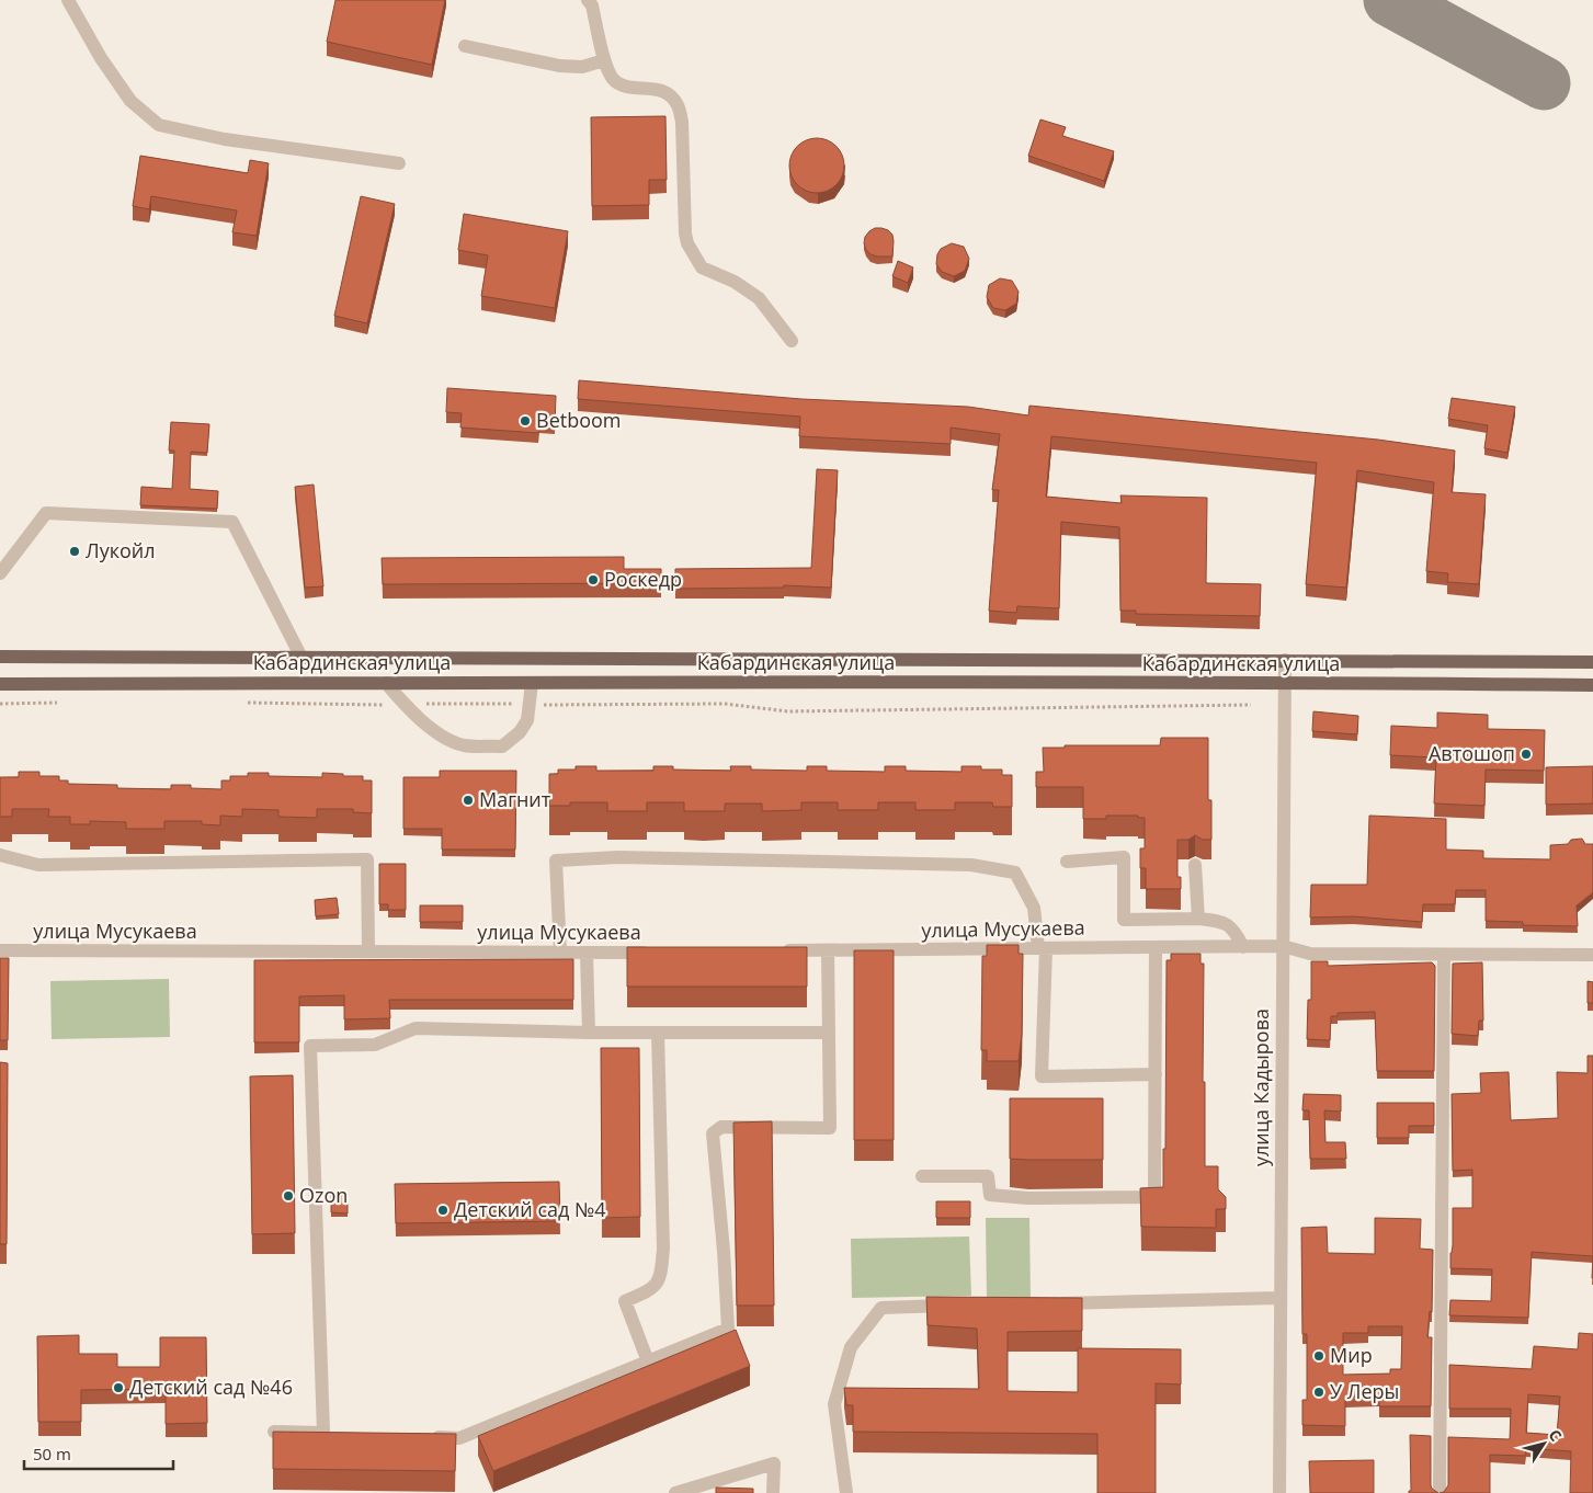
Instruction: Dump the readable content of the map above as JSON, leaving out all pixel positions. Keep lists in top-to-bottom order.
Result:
{
  "streets": {
    "main road": ["Кабардинская улица"],
    "street": ["улица Мусукаева", "улица Кадырова"]
  },
  "crossings": [
    ["Кабардинская улица", "улица Кадырова"],
    ["улица Мусукаева", "улица Кадырова"]
  ],
  "places": [
    "Betboom",
    "Лукойл",
    "Роскедр",
    "Автошоп",
    "Магнит",
    "Ozon",
    "Детский сад №4",
    "Мир",
    "Детский сад №46",
    "У Леры"
  ],
  "scale_bar": "50 m",
  "north": "top right"
}
